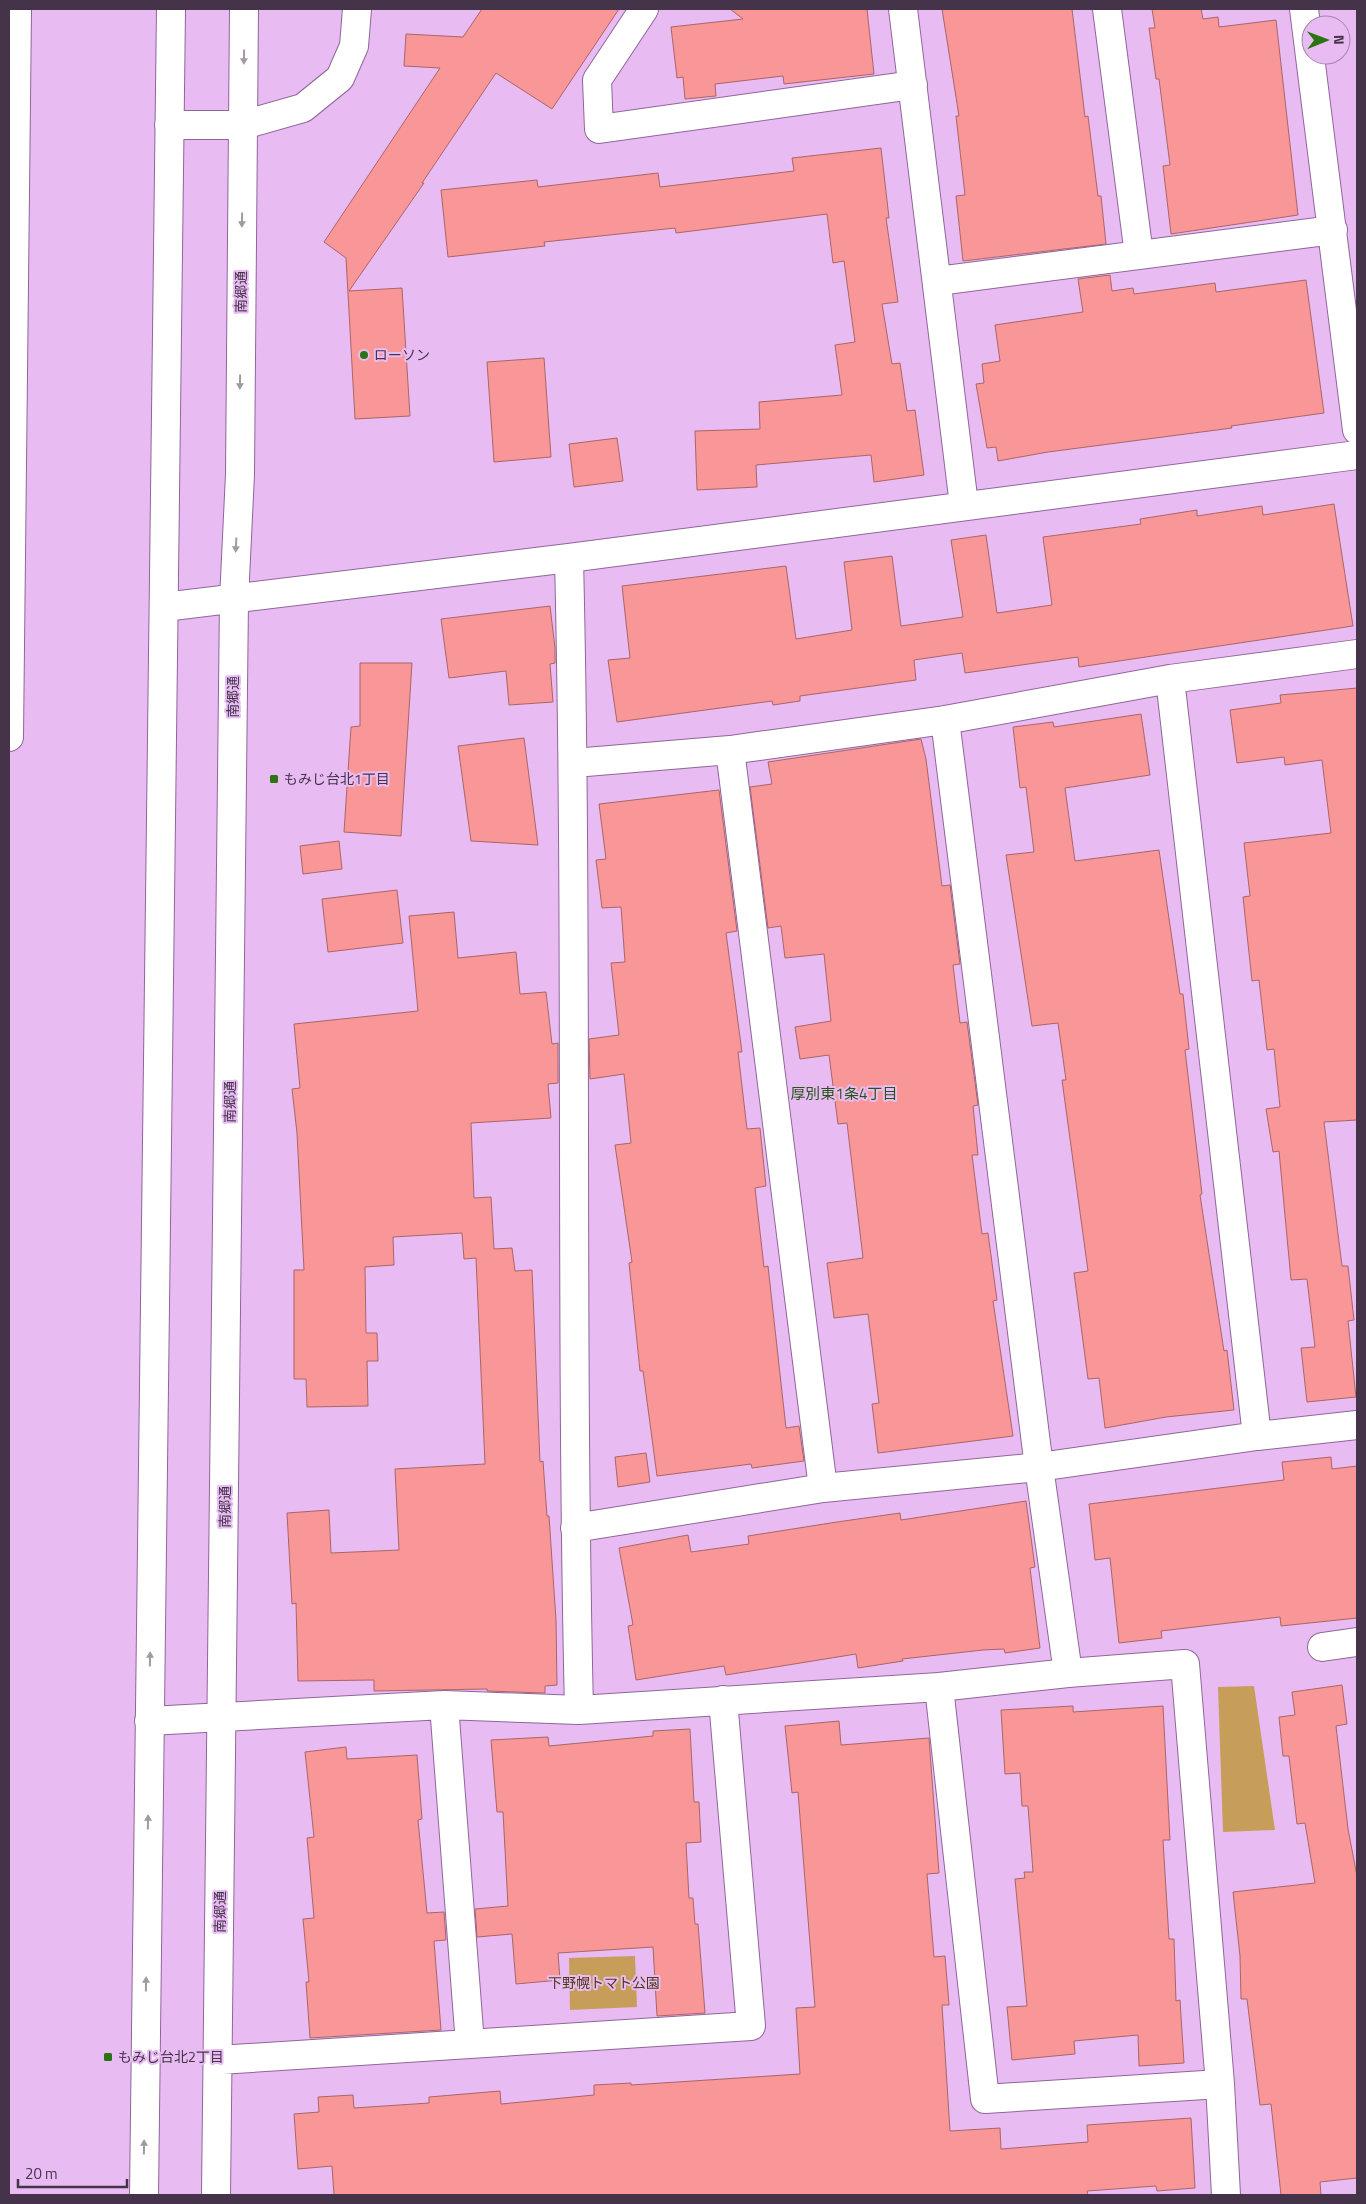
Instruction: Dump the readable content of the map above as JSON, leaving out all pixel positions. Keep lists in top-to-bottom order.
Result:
{
  "streets": {
    "street": ["南郷通"]
  },
  "districts": ["厚別東1条4丁目"],
  "parks": ["下野幌トマト公園"],
  "places": {
    "other": ["ローソン"],
    "transit": ["もみじ台北1丁目", "もみじ台北2丁目"]
  },
  "scale_bar": "20 m",
  "north": "right"
}
